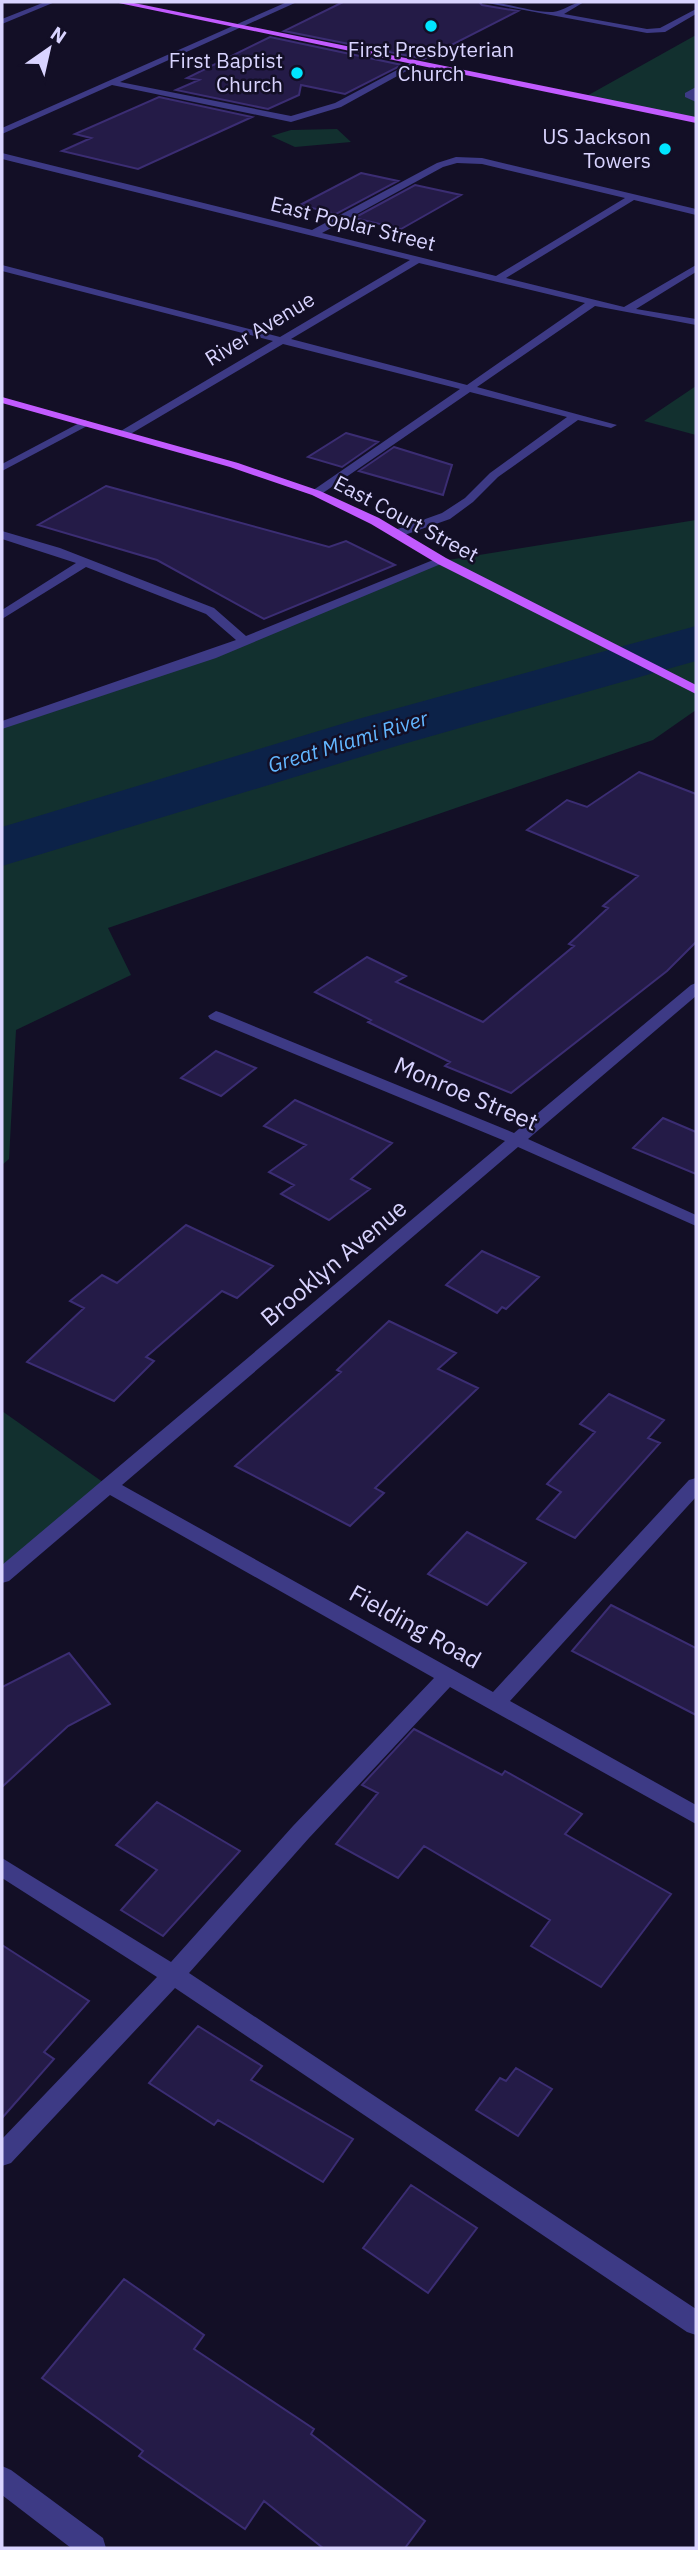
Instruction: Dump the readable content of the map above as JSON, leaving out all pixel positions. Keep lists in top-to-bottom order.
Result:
{
  "streets": {
    "main road": ["East Court Street"],
    "street": [
      "East Poplar Street",
      "River Avenue",
      "Monroe Street",
      "Brooklyn Avenue",
      "Fielding Road"
    ]
  },
  "crossings": [
    ["East Poplar Street", "River Avenue"],
    ["River Avenue", "East Court Street"],
    ["Monroe Street", "Brooklyn Avenue"],
    ["Brooklyn Avenue", "Fielding Road"]
  ],
  "water": ["Great Miami River"],
  "places": ["First Presbyterian Church", "First Baptist Church", "US Jackson Towers"],
  "north": "top right"
}
